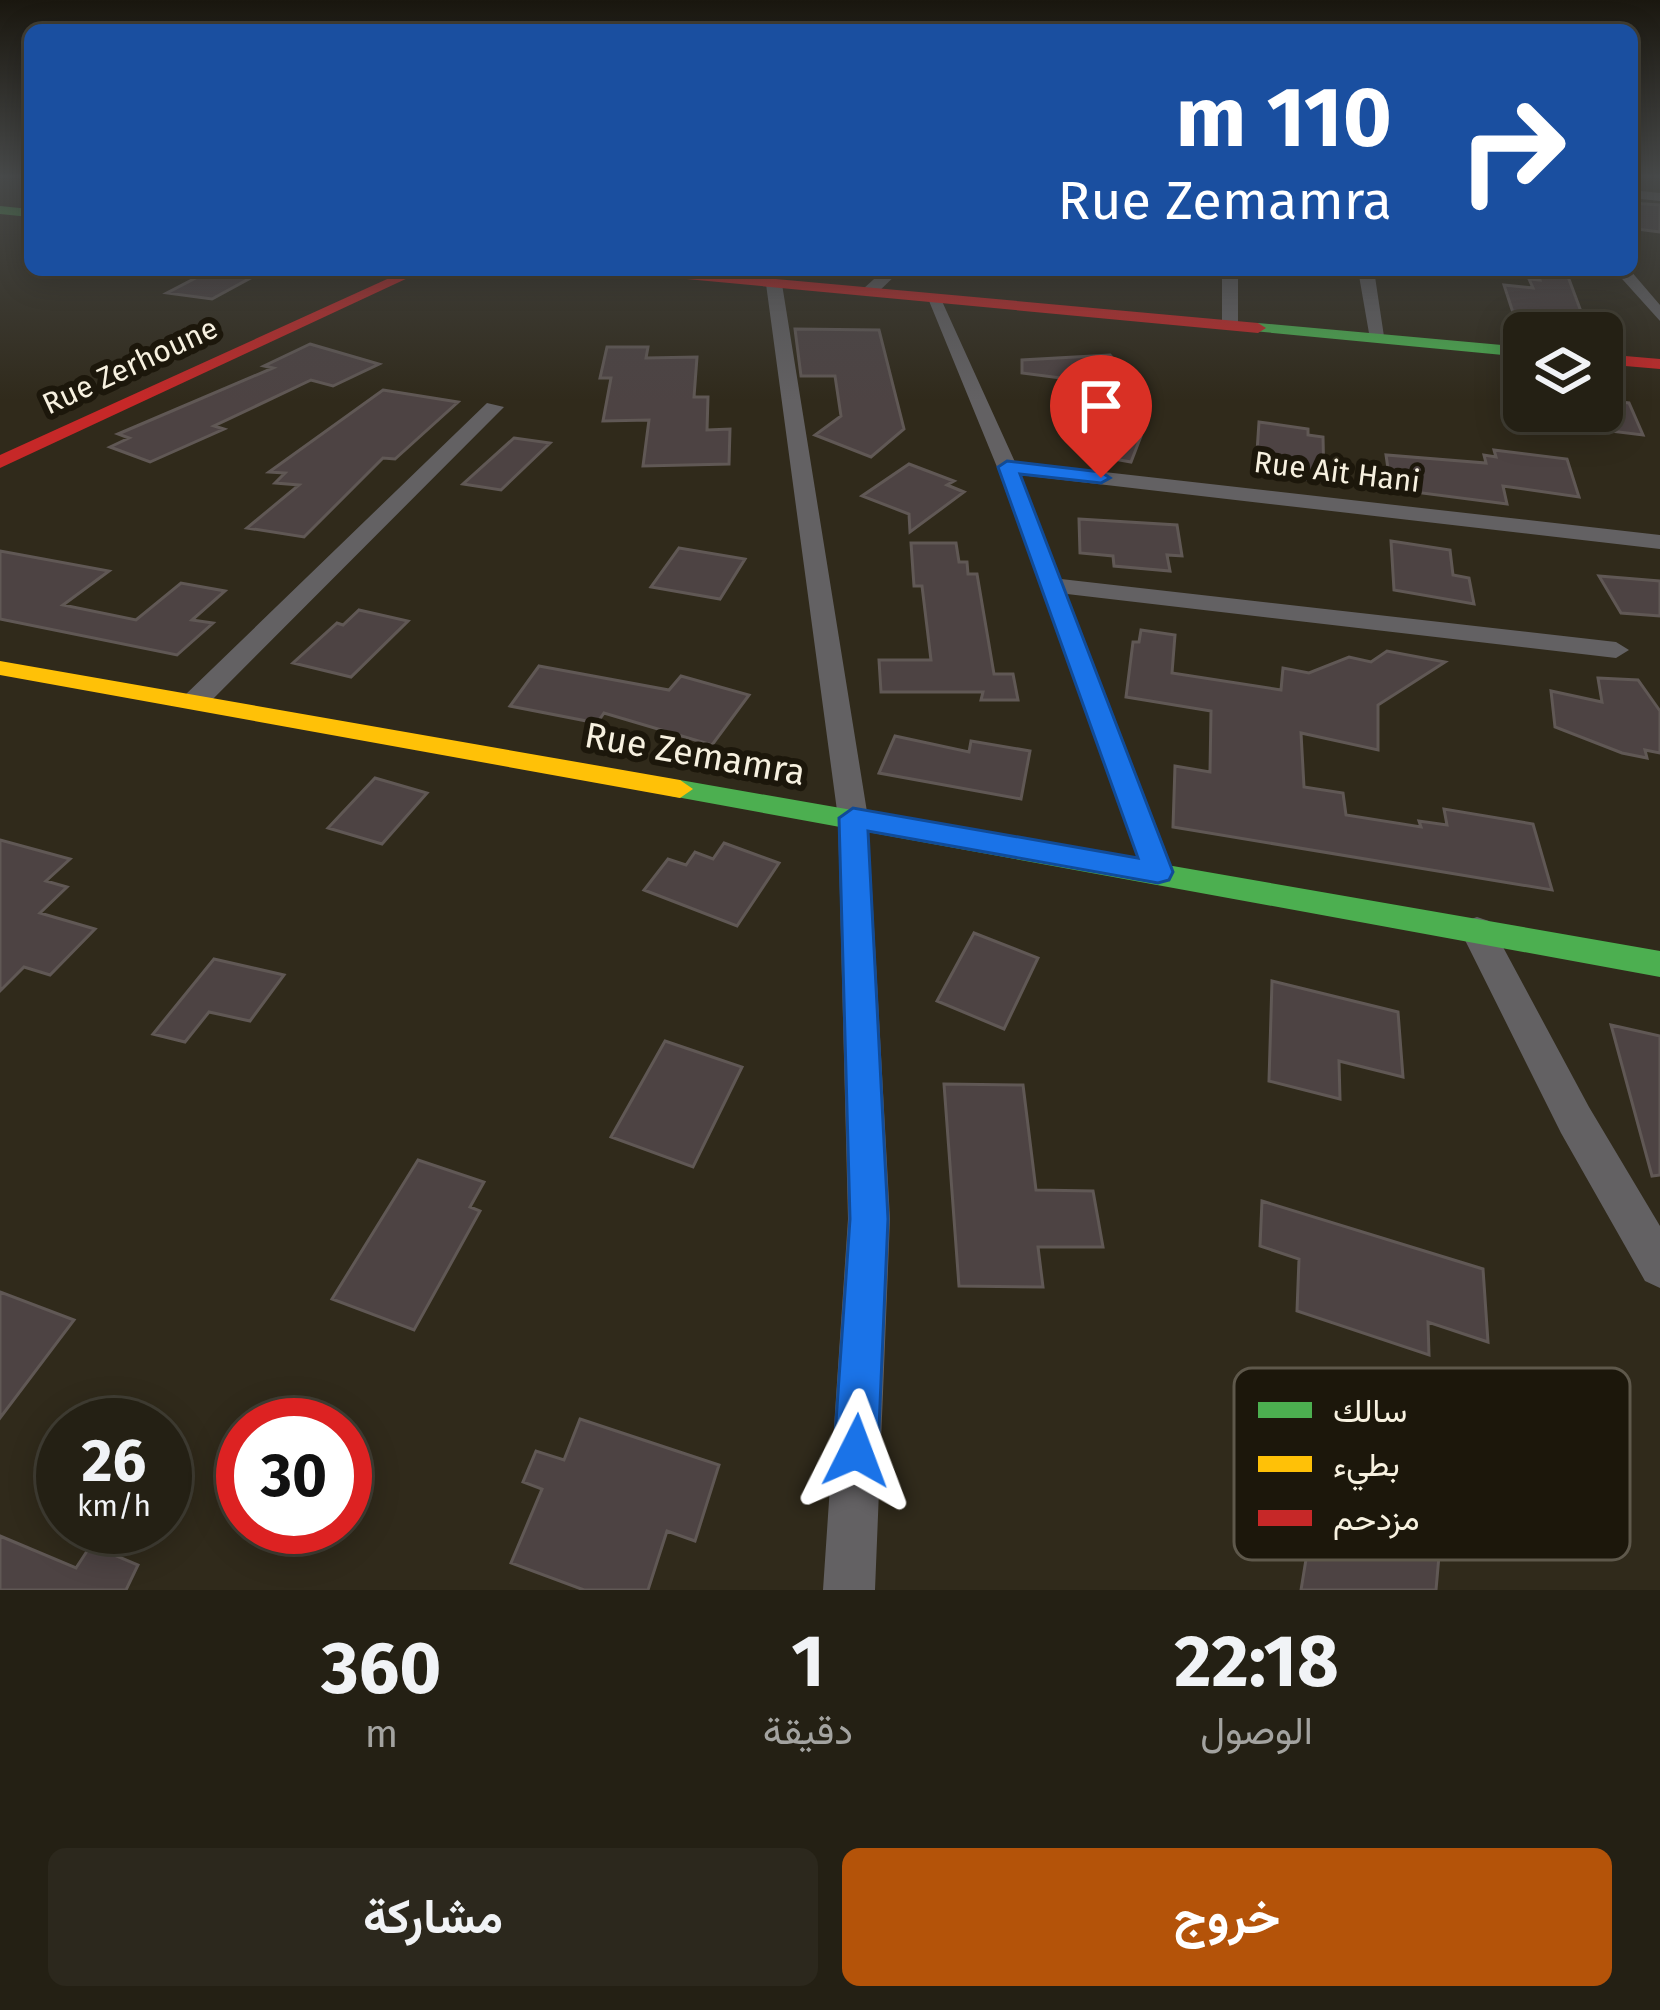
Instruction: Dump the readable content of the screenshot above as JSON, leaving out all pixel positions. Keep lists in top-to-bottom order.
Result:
{
  "streets": {
    "street": ["Rue Zerhoune", "Rue Ait Hani", "Rue Zemamra"]
  },
  "legend": ["سالك", "بطيء", "مزدحم"],
  "page": {
    "turn": ["110 m", "Rue Zemamra"],
    "speed": "26 km/h",
    "limit": "30",
    "eta": [
      "22:18",
      "الوصول",
      "1",
      "دقيقة",
      "360",
      "m"
    ],
    "buttons": ["خروج", "مشاركة"]
  }
}
